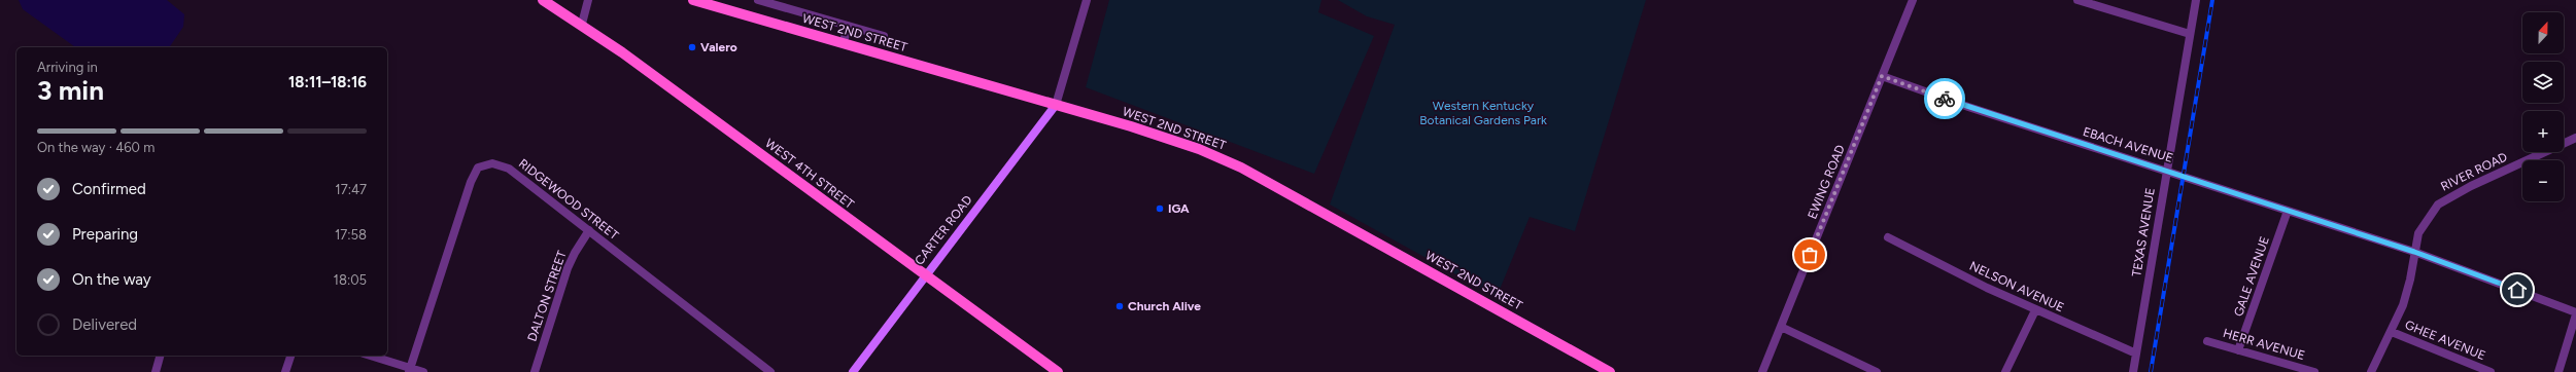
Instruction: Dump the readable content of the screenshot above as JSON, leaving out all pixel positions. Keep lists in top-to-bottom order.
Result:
{
  "streets": {
    "main road": ["WEST 2ND STREET", "WEST 4TH STREET", "CARTER ROAD"],
    "street": [
      "EBACH AVENUE",
      "RIVER ROAD",
      "EWING ROAD",
      "RIDGEWOOD STREET",
      "TEXAS AVENUE",
      "GALE AVENUE",
      "NELSON AVENUE",
      "DALTON STREET",
      "GHEE AVENUE",
      "HERR AVENUE"
    ]
  },
  "crossings": [
    ["WEST 2ND STREET", "CARTER ROAD"],
    ["EBACH AVENUE", "RIVER ROAD"],
    ["EBACH AVENUE", "EWING ROAD"],
    ["EBACH AVENUE", "TEXAS AVENUE"],
    ["EBACH AVENUE", "GALE AVENUE"],
    ["RIVER ROAD", "GHEE AVENUE"],
    ["WEST 4TH STREET", "CARTER ROAD"],
    ["RIDGEWOOD STREET", "DALTON STREET"],
    ["TEXAS AVENUE", "NELSON AVENUE"],
    ["GALE AVENUE", "HERR AVENUE"]
  ],
  "parks": ["Western Kentucky Botanical Gardens Park"],
  "places": ["Valero", "IGA", "Church Alive"],
  "north": "top",
  "page": {
    "map_buttons": ["+", "−"],
    "heading": ["3 min", "Arriving in", "18:11–18:16"],
    "bar": "On the way · 460 m",
    "list": [
      ["Confirmed", "17:47"],
      ["Preparing", "17:58"],
      ["On the way", "18:05"],
      "Delivered"
    ]
  }
}
